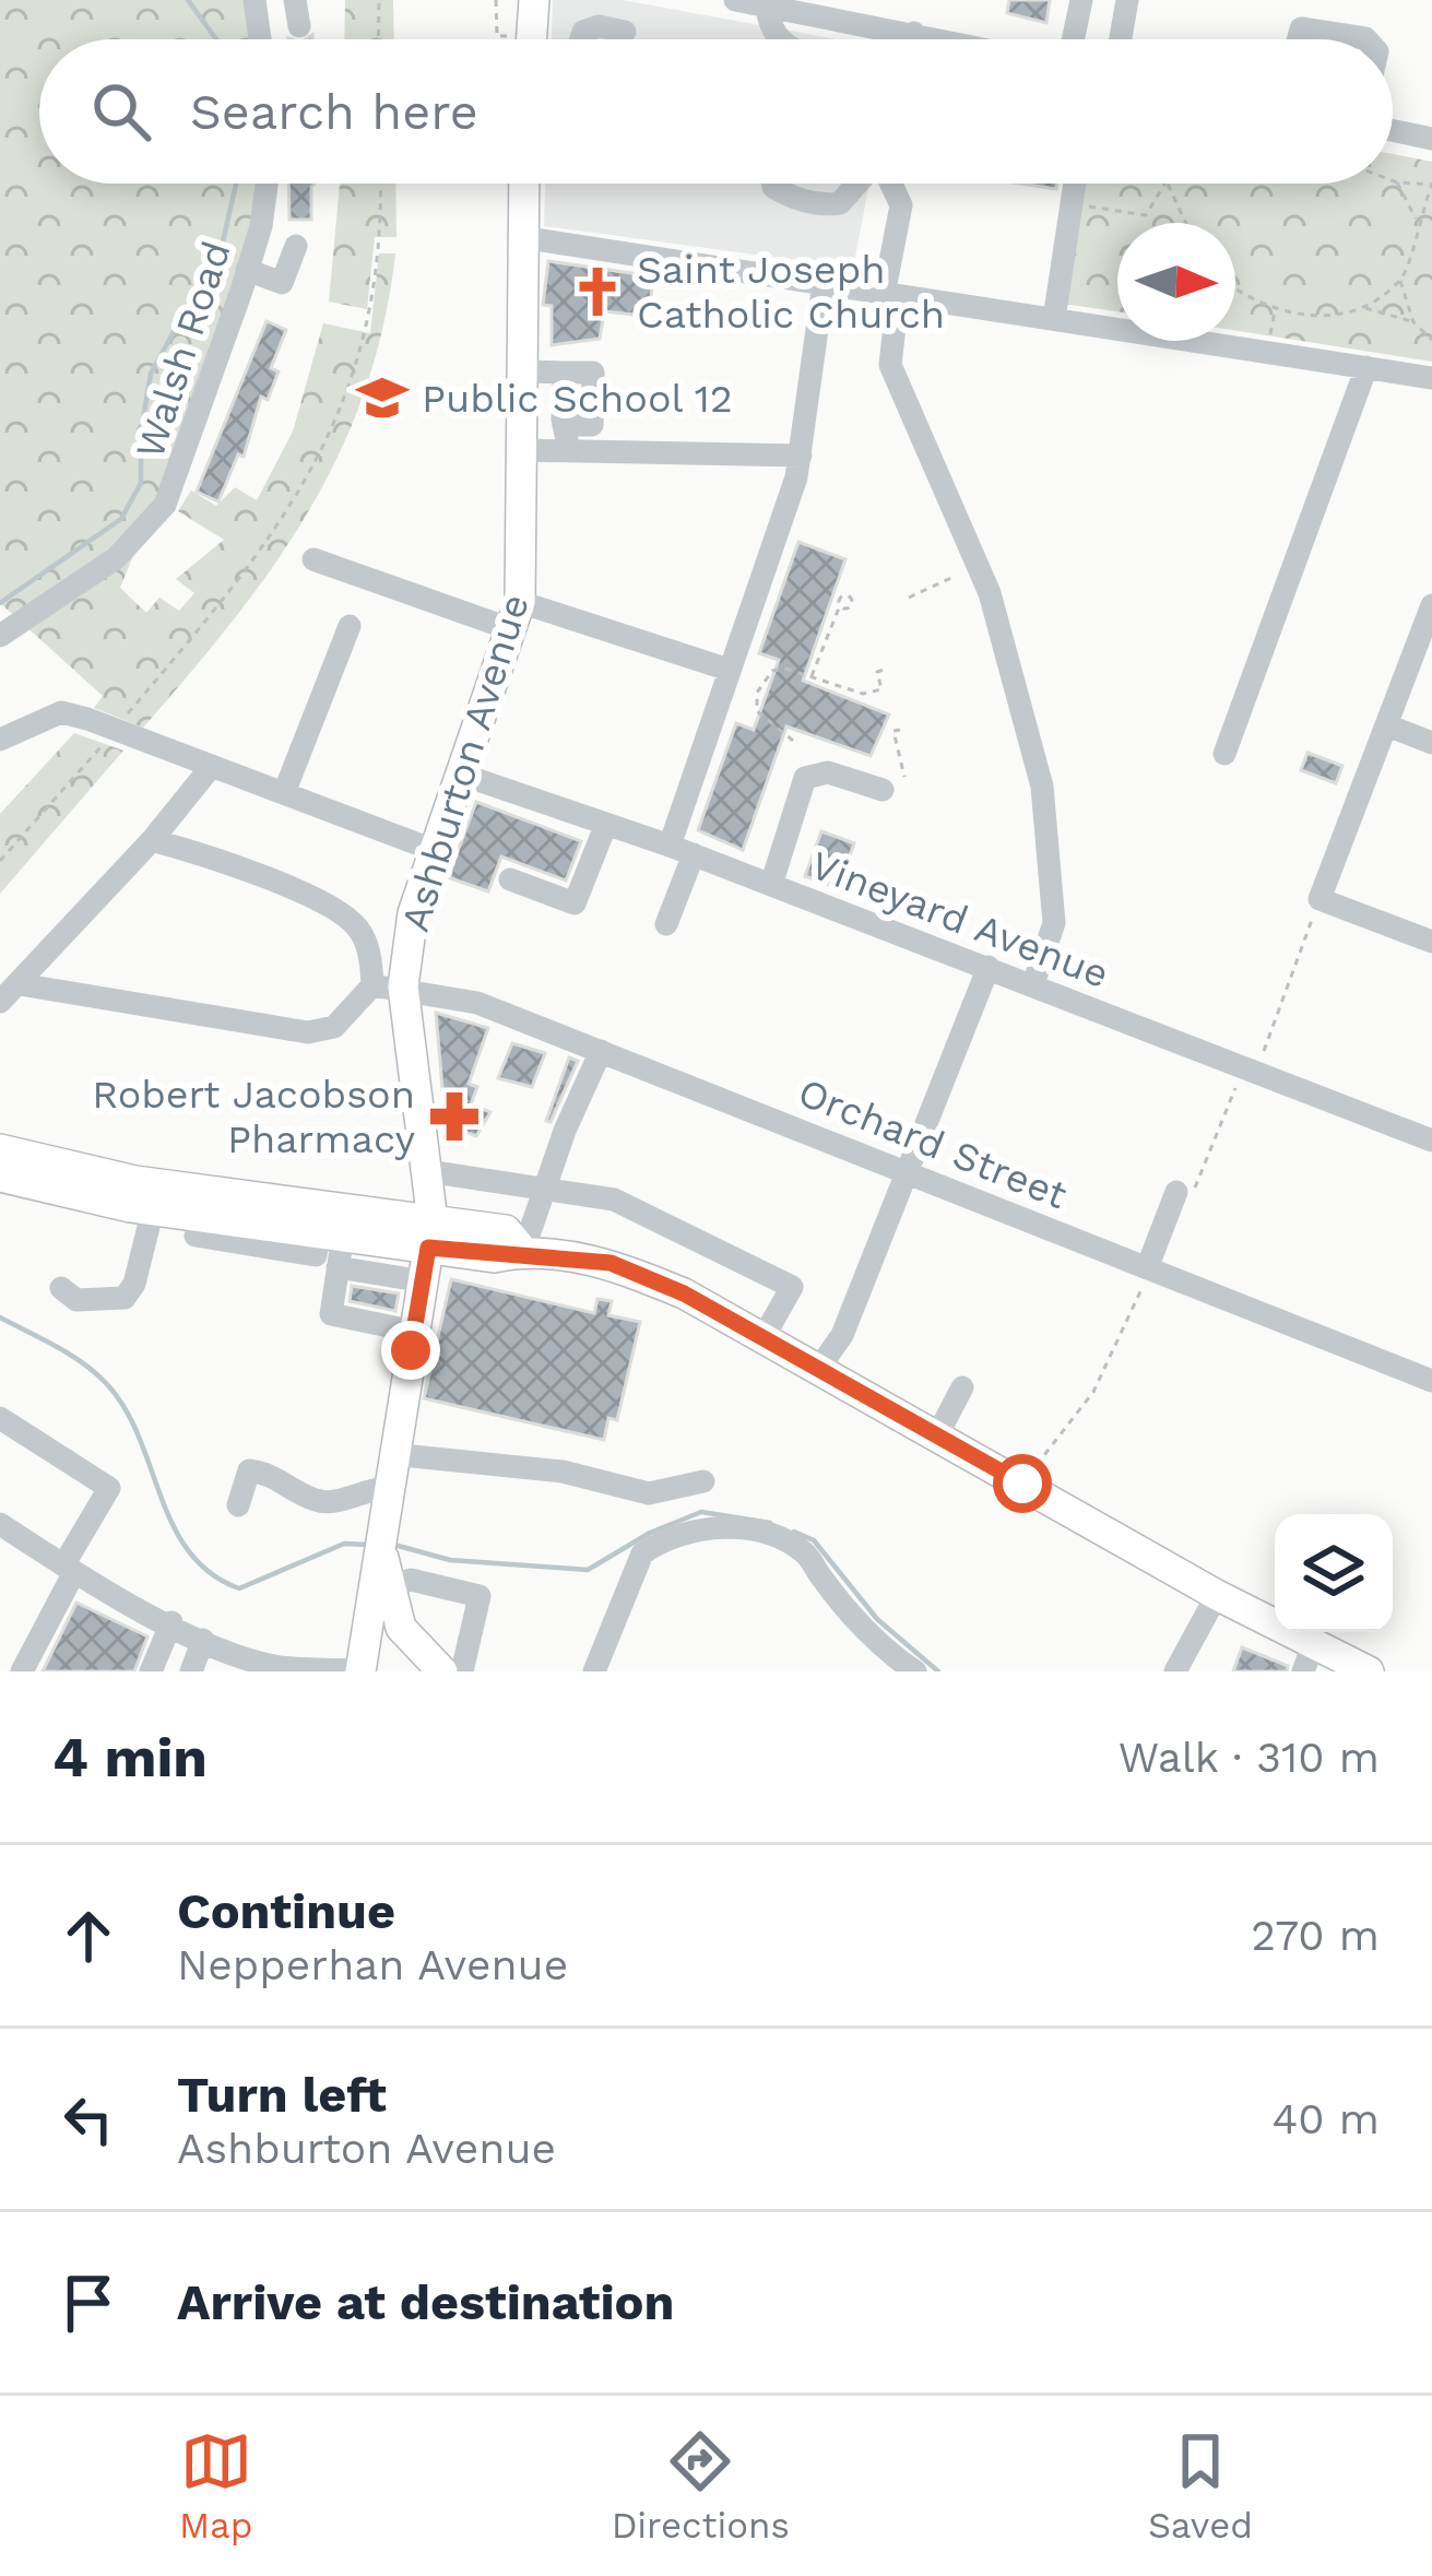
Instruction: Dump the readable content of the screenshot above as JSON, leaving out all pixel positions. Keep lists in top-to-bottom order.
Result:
{
  "streets": {
    "main road": ["Ashburton Avenue"],
    "street": ["Walsh Road", "Vineyard Avenue", "Orchard Street"]
  },
  "crossings": [
    ["Ashburton Avenue", "Vineyard Avenue"],
    ["Ashburton Avenue", "Orchard Street"]
  ],
  "places": {
    "church": ["Saint Joseph Catholic Church"],
    "school or university": ["Public School 12"],
    "pharmacy": ["Robert Jacobson Pharmacy"]
  },
  "north": "right",
  "page": {
    "search": "Search here",
    "heading": ["4 min", "Walk · 310 m"],
    "list": [
      ["Continue", "Nepperhan Avenue", "270 m"],
      ["Turn left", "Ashburton Avenue", "40 m"],
      "Arrive at destination"
    ],
    "nav": ["Map", "Directions", "Saved"]
  }
}
